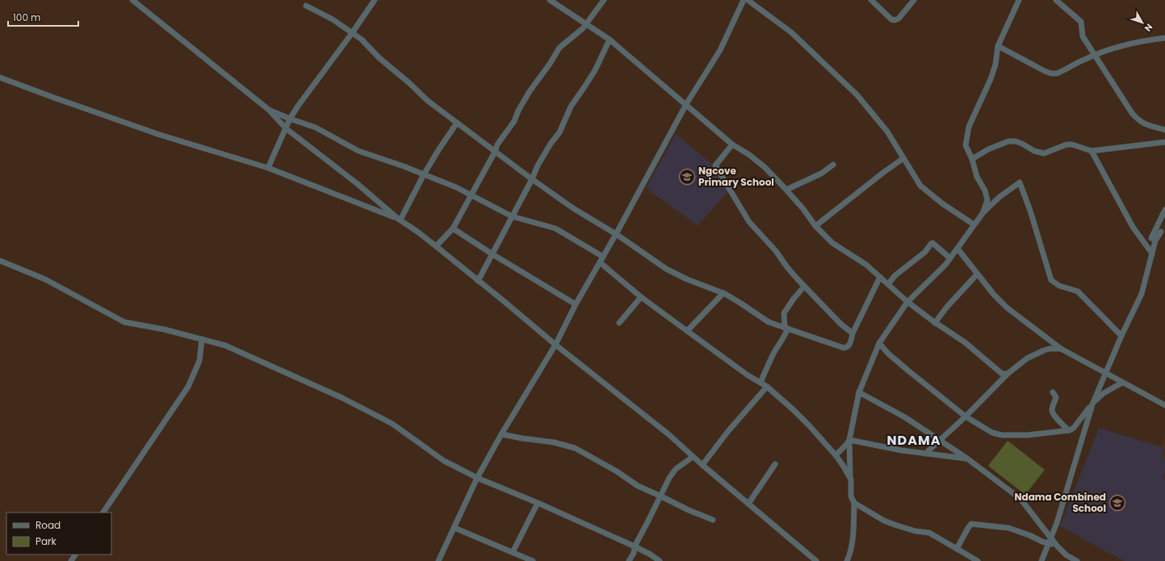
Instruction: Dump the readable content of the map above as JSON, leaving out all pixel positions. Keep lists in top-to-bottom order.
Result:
{
  "districts": ["NDAMA"],
  "places": {
    "school or university": ["Ngcove Primary School", "Ndama Combined School"]
  },
  "legend": ["Road", "Park"],
  "scale_bar": "100 m",
  "north": "bottom right"
}
